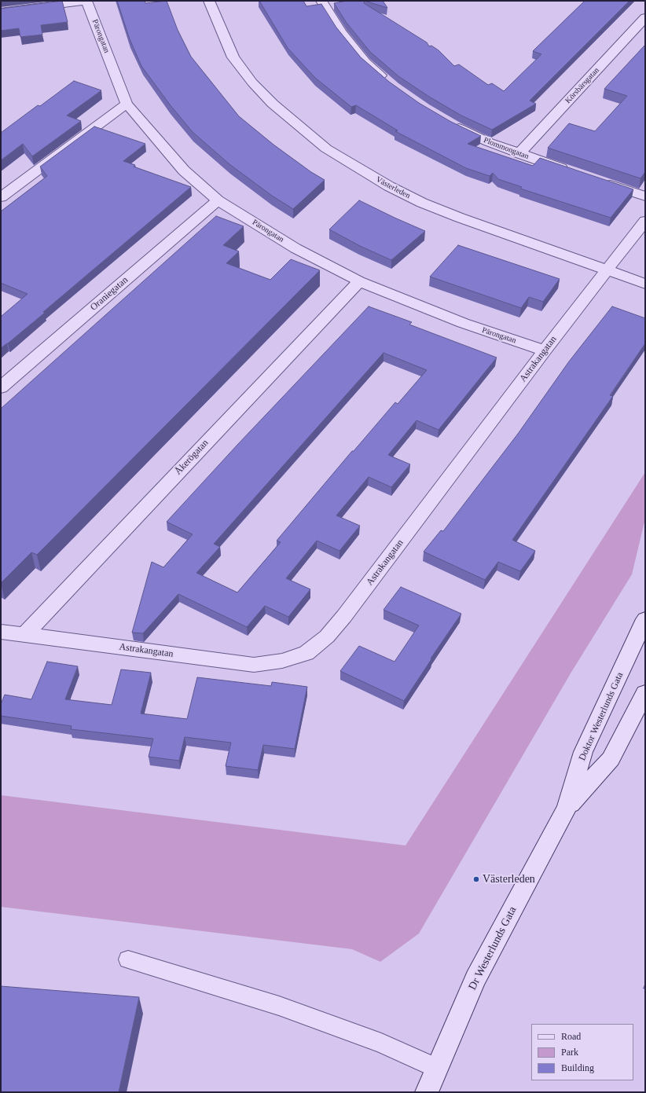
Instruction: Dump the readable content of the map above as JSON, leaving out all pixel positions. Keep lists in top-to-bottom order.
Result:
{
  "streets": {
    "street": [
      "Pärongatan",
      "Körsbärsgatan",
      "Plommongatan",
      "Västerleden",
      "Oraniegatan",
      "Astrakangatan",
      "Åkerögatan",
      "Doktor Westerlunds Gata",
      "Dr Westerlunds Gata"
    ]
  },
  "crossings": [
    ["Pärongatan", "Oraniegatan"],
    ["Pärongatan", "Astrakangatan"],
    ["Pärongatan", "Åkerögatan"],
    ["Körsbärsgatan", "Plommongatan"],
    ["Västerleden", "Astrakangatan"],
    ["Astrakangatan", "Åkerögatan"],
    ["Doktor Westerlunds Gata", "Dr Westerlunds Gata"]
  ],
  "places": ["Västerleden"],
  "legend": ["Road", "Park", "Building"]
}
